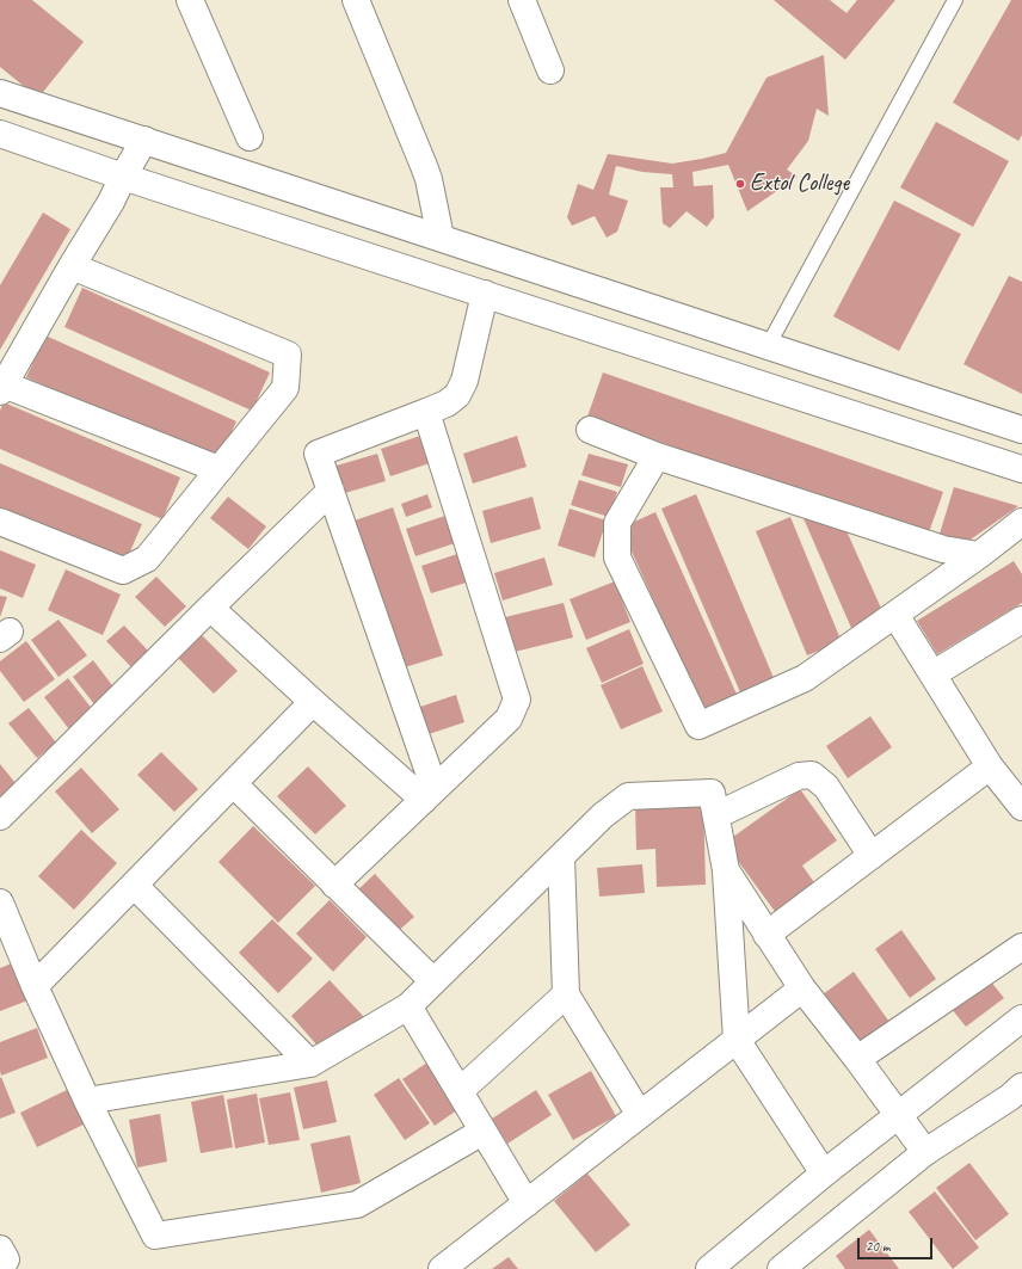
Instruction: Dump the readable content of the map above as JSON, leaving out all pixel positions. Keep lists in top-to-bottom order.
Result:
{
  "places": ["Extol College"],
  "scale_bar": "20 m"
}
